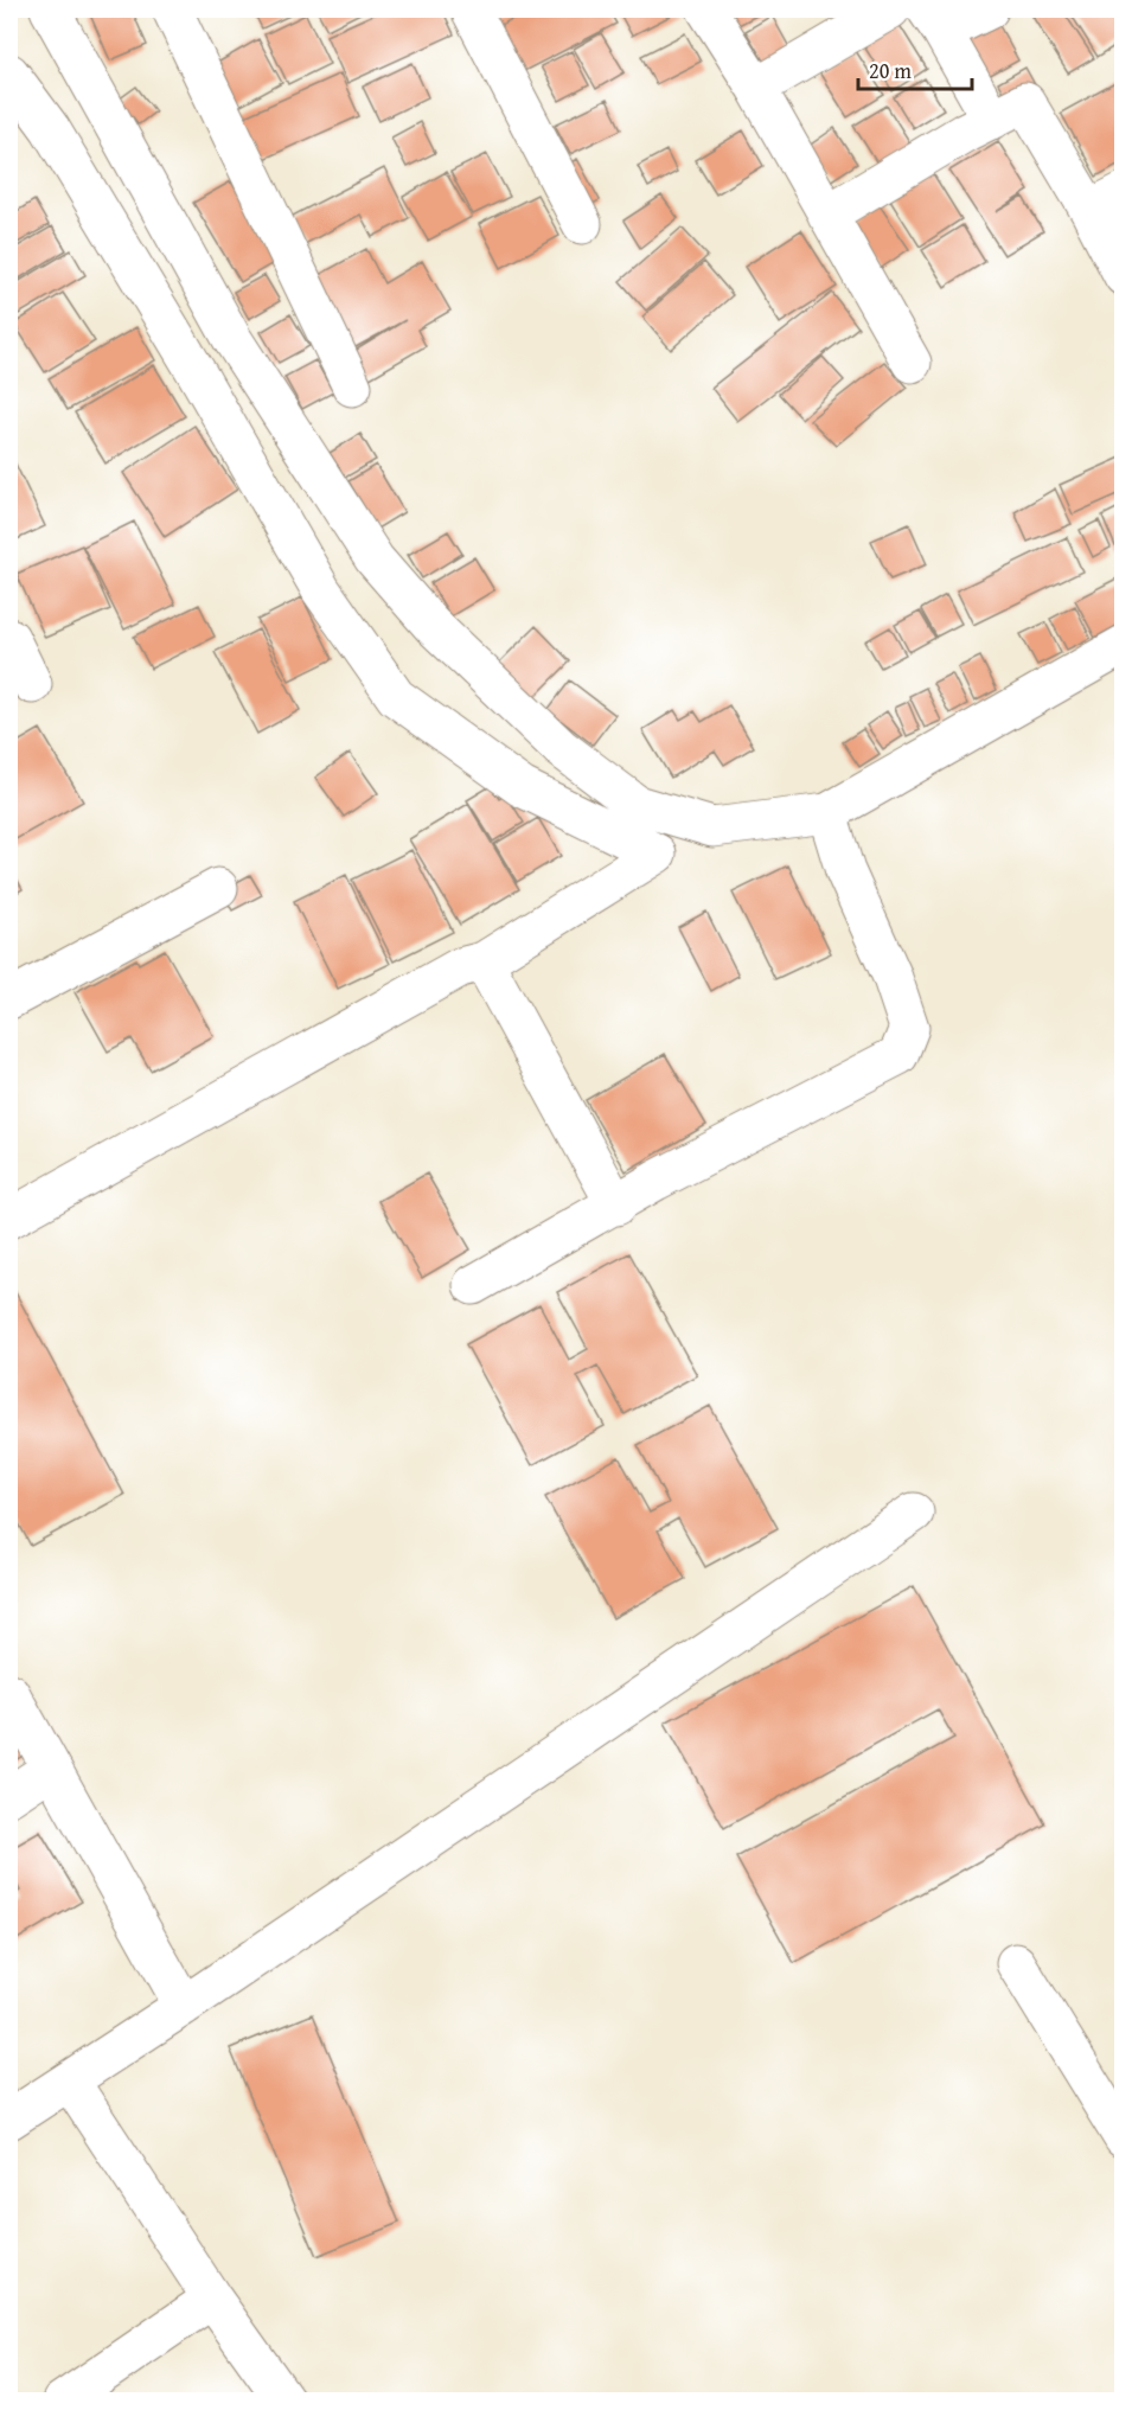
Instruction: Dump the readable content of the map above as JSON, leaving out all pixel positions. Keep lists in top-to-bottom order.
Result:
{
  "scale_bar": "20 m"
}
